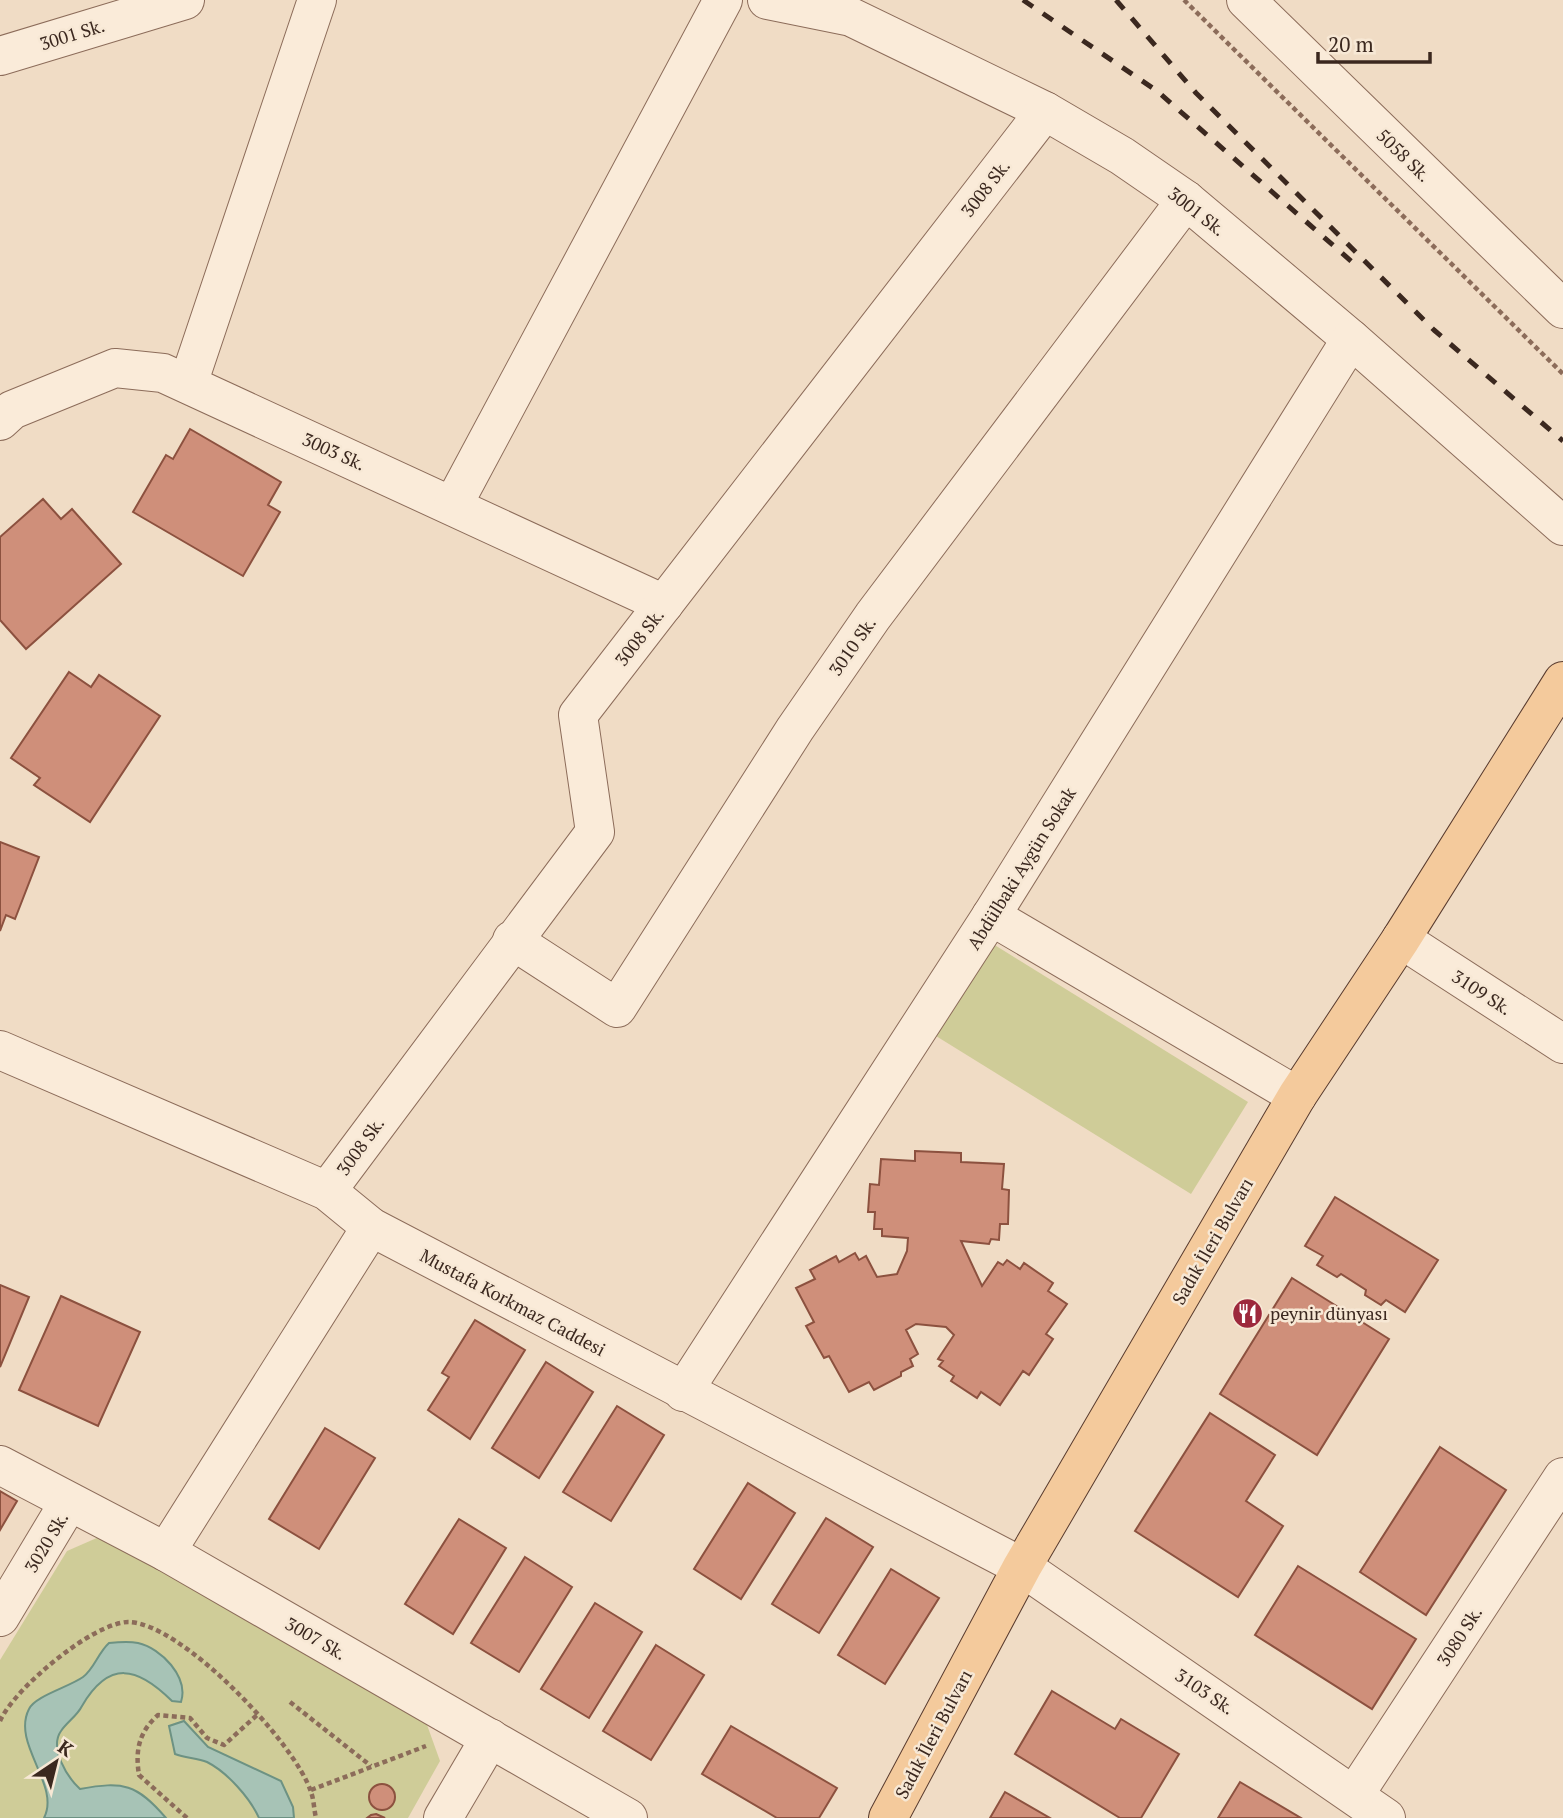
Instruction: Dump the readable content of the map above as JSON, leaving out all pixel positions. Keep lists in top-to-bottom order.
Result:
{
  "streets": {
    "main road": ["Sadık İleri Bulvarı"],
    "street": [
      "3001 Sk.",
      "5058 Sk.",
      "3008 Sk.",
      "3003 Sk.",
      "3010 Sk.",
      "Abdülbaki Aygün Sokak",
      "3109 Sk.",
      "Mustafa Korkmaz Caddesi",
      "3020 Sk.",
      "3080 Sk.",
      "3007 Sk.",
      "3103 Sk."
    ]
  },
  "crossings": [
    ["3001 Sk.", "3008 Sk."],
    ["3001 Sk.", "3010 Sk."],
    ["3001 Sk.", "Abdülbaki Aygün Sokak"],
    ["3008 Sk.", "3003 Sk."],
    ["3008 Sk.", "3010 Sk."],
    ["3008 Sk.", "Mustafa Korkmaz Caddesi"],
    ["Abdülbaki Aygün Sokak", "Mustafa Korkmaz Caddesi"],
    ["3109 Sk.", "Sadık İleri Bulvarı"],
    ["Sadık İleri Bulvarı", "Mustafa Korkmaz Caddesi"],
    ["Sadık İleri Bulvarı", "3103 Sk."],
    ["Mustafa Korkmaz Caddesi", "3103 Sk."],
    ["3020 Sk.", "3007 Sk."],
    ["3080 Sk.", "3103 Sk."]
  ],
  "places": {
    "restaurant": ["peynir dünyası"]
  },
  "scale_bar": "20 m",
  "north": "top right"
}
